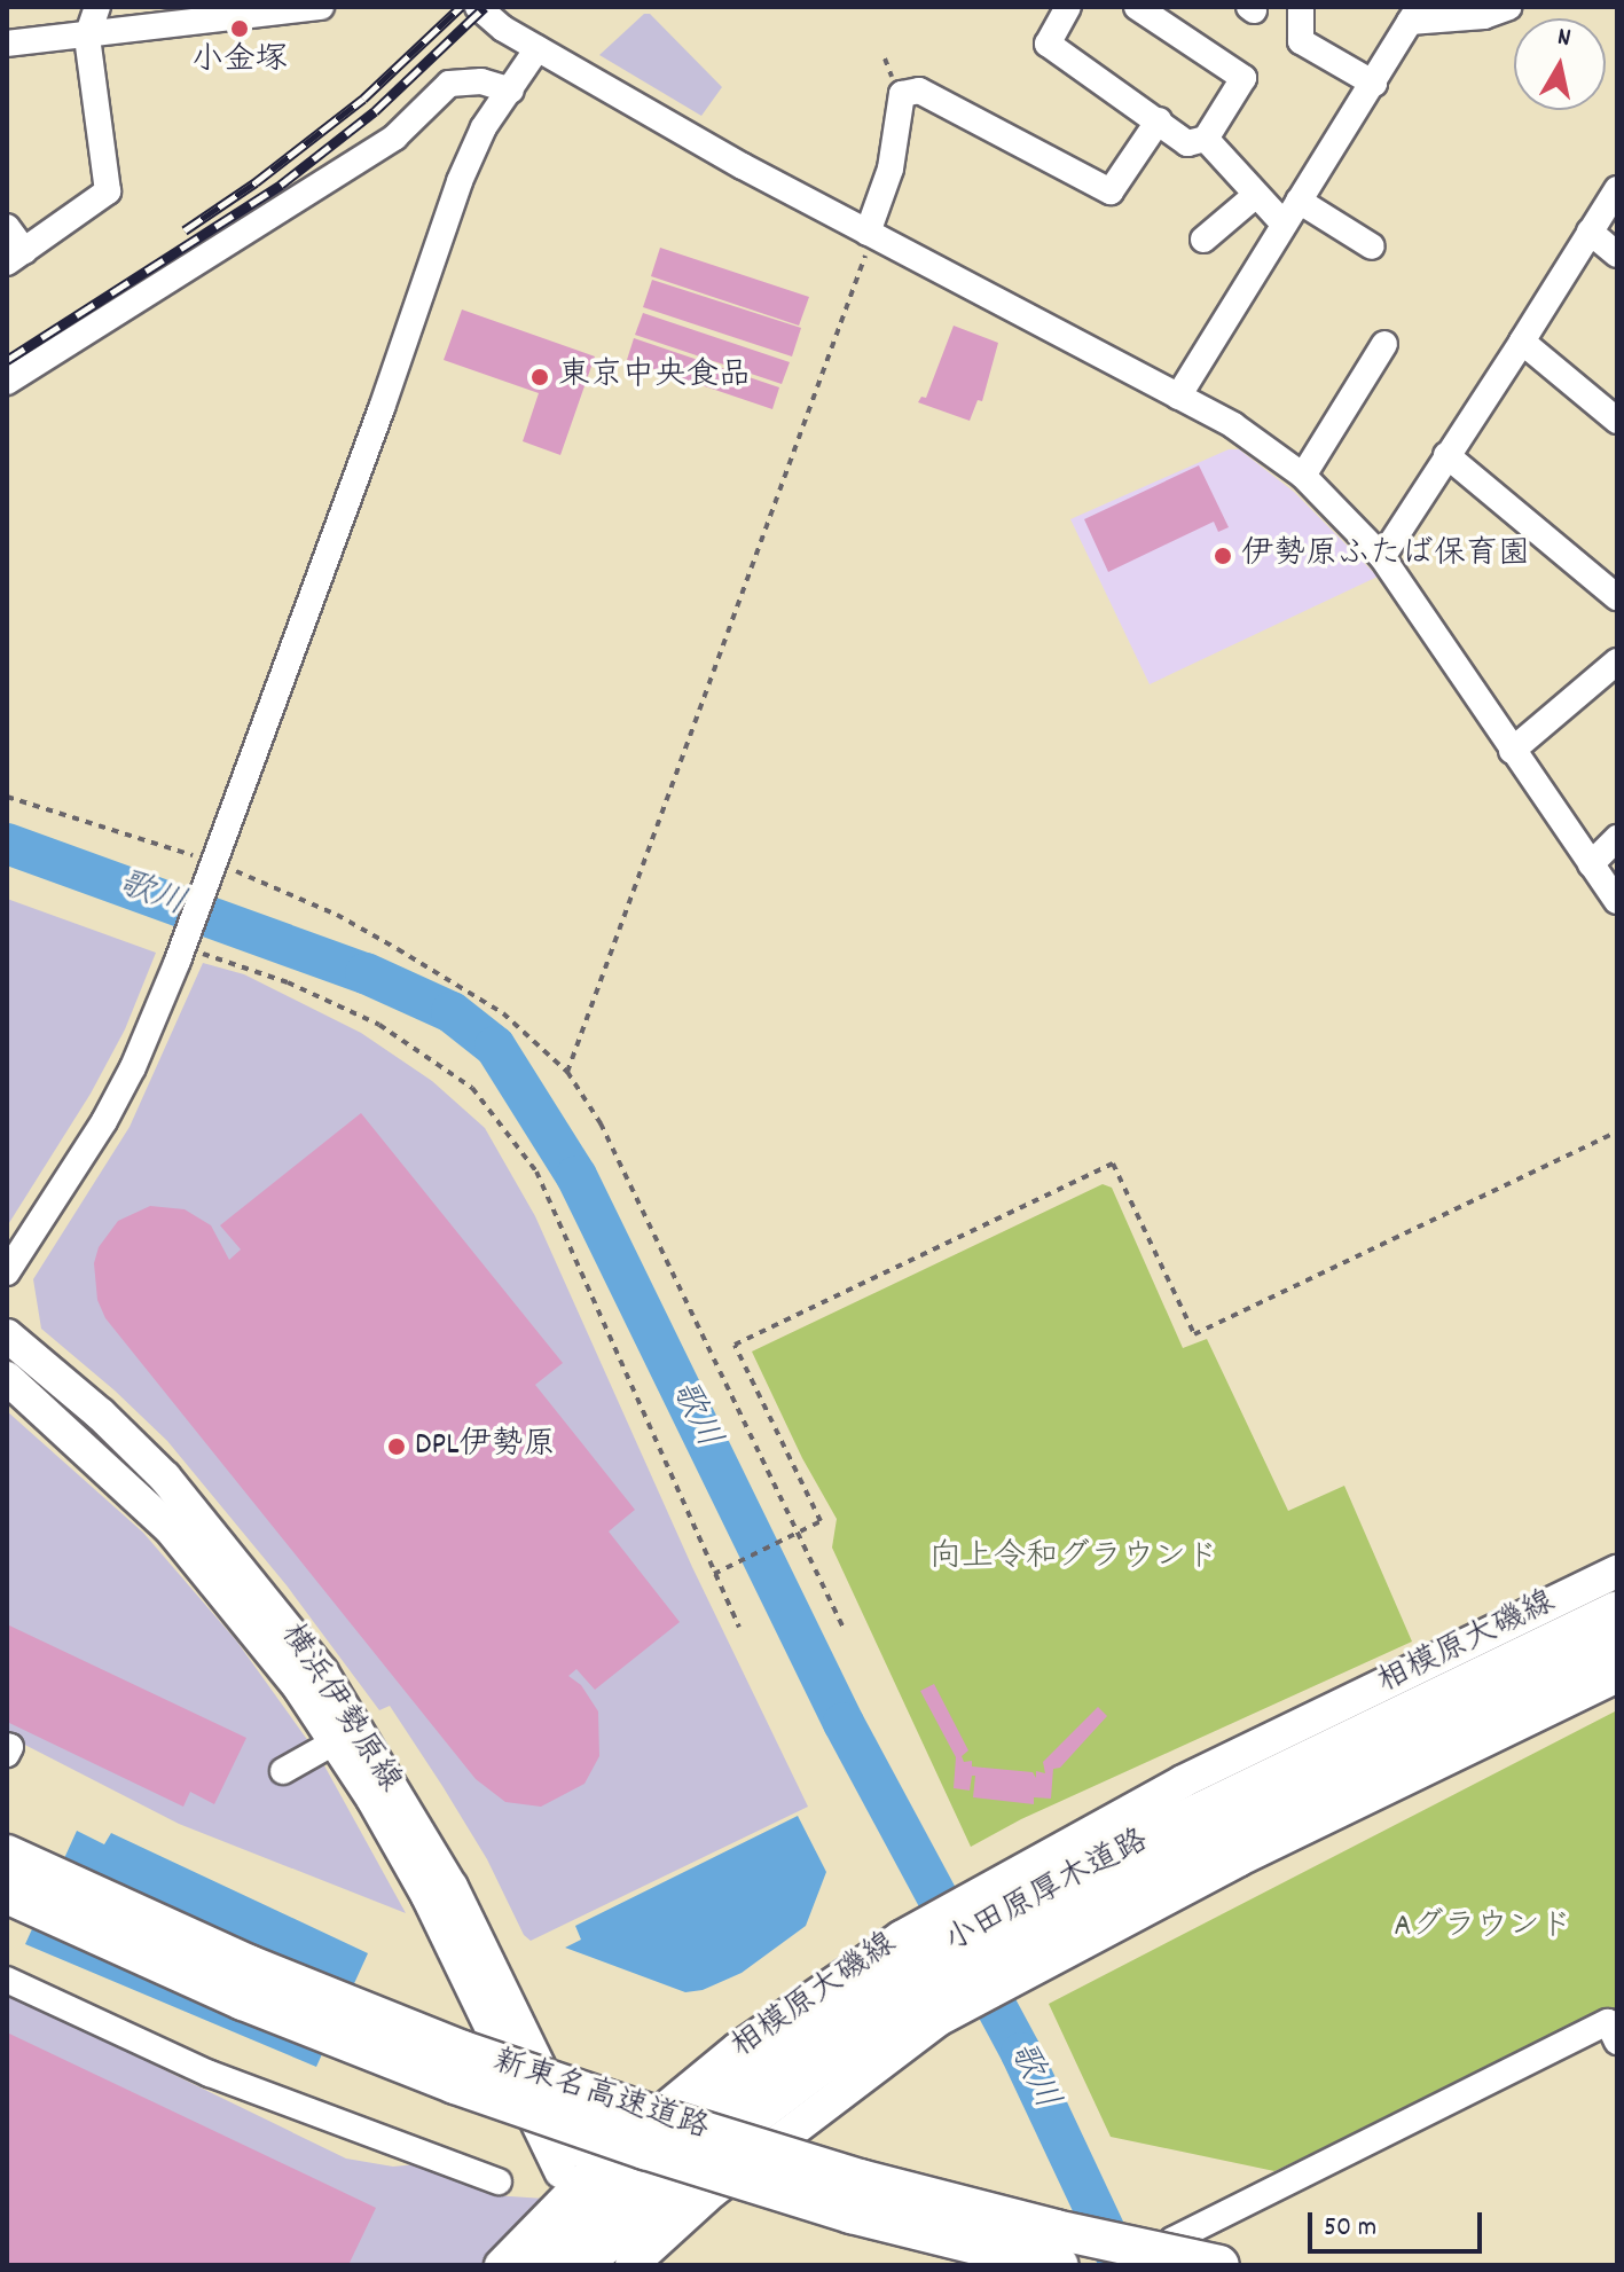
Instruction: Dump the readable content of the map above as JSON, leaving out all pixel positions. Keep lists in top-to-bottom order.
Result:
{
  "streets": {
    "highway": ["小田原厚木道路", "新東名高速道路"],
    "main road": ["相模原大磯線", "横浜伊勢原線"]
  },
  "crossings": [
    ["相模原大磯線", "小田原厚木道路"]
  ],
  "water": ["歌川"],
  "parks": ["向上令和グラウンド", "Aグラウンド"],
  "places": [
    "小金塚",
    "東京中央食品",
    "伊勢原ふたば保育園",
    "DPL伊勢原"
  ],
  "scale_bar": "50 m",
  "north": "top"
}
